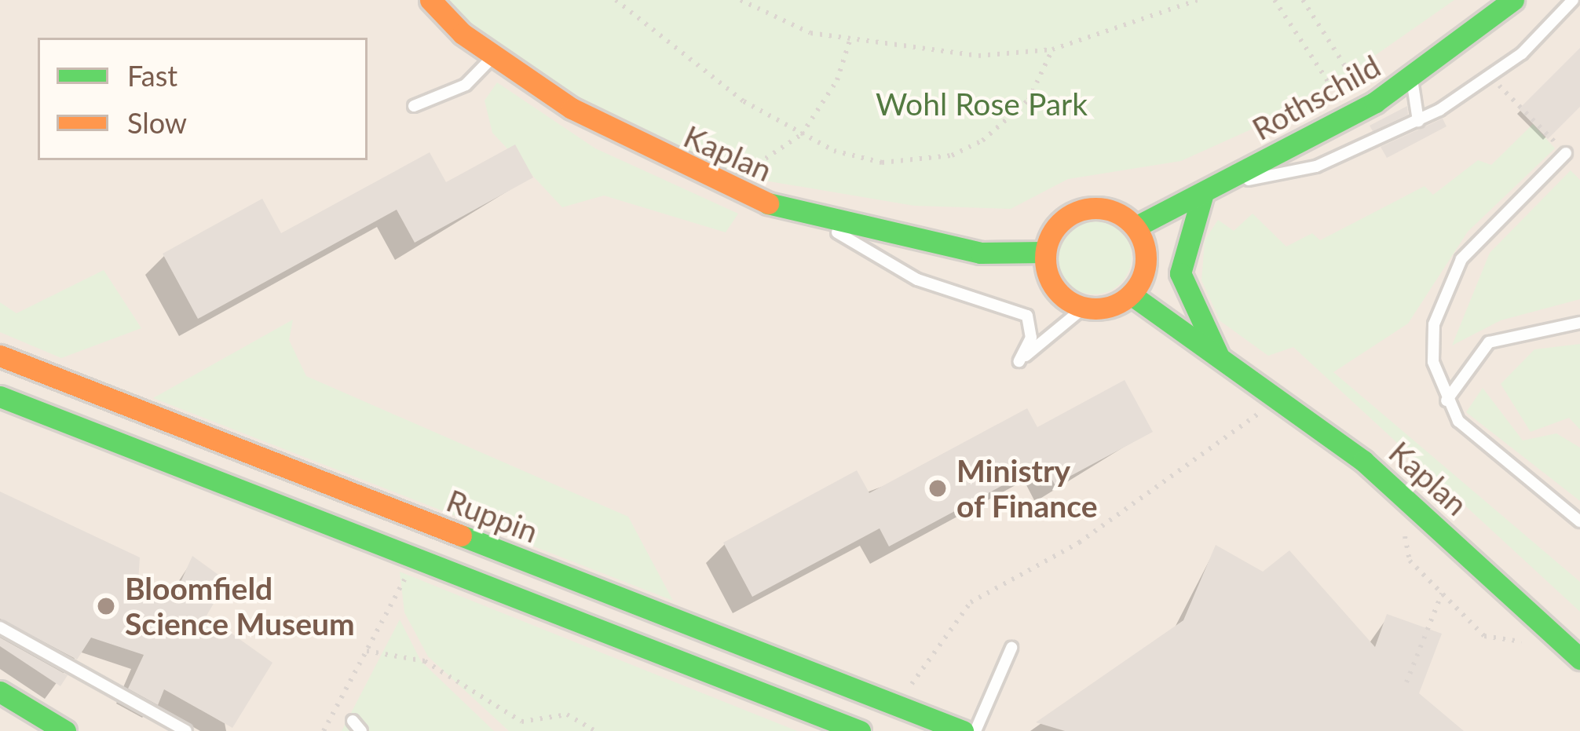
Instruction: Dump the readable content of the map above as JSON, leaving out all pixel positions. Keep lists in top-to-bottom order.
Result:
{
  "streets": {
    "street": ["Rothschild", "Kaplan", "Ruppin"]
  },
  "crossings": [
    ["Rothschild", "Kaplan"]
  ],
  "parks": ["Wohl Rose Park"],
  "places": ["Ministry of Finance", "Bloomfield Science Museum"],
  "legend": ["Fast", "Slow"]
}
